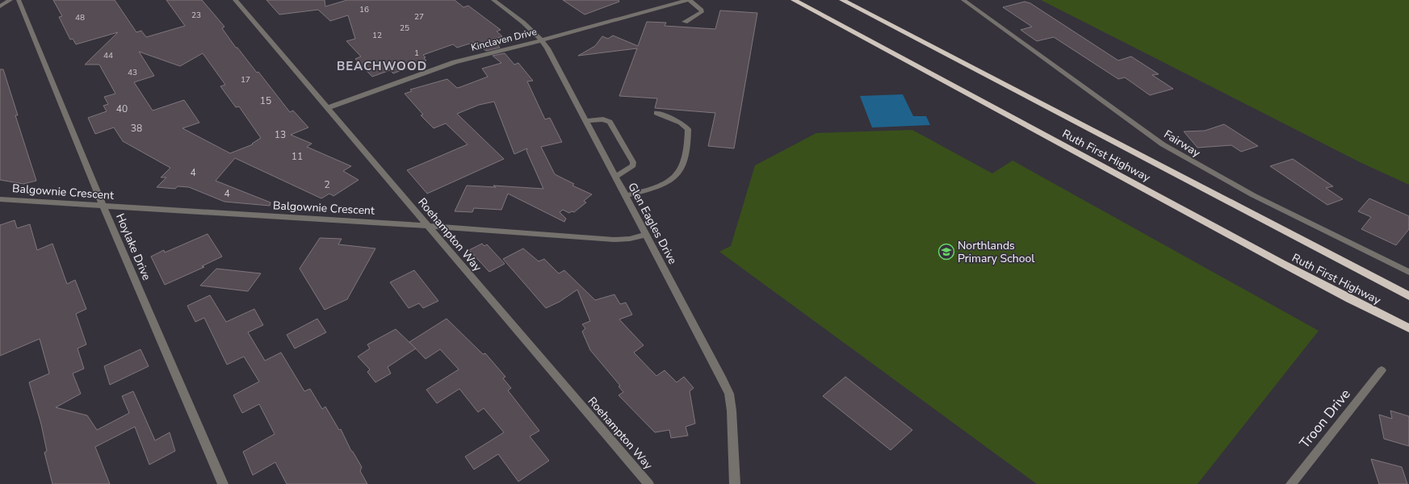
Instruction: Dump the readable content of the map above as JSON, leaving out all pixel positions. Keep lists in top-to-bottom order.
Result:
{
  "streets": {
    "highway": ["Ruth First Highway"],
    "street": [
      "Kinclaven Drive",
      "Fairway",
      "Balgownie Crescent",
      "Glen Eagles Drive",
      "Roehampton Way",
      "Hoylake Drive",
      "Troon Drive"
    ]
  },
  "crossings": [
    ["Kinclaven Drive", "Glen Eagles Drive"],
    ["Kinclaven Drive", "Roehampton Way"],
    ["Balgownie Crescent", "Glen Eagles Drive"],
    ["Balgownie Crescent", "Roehampton Way"],
    ["Balgownie Crescent", "Hoylake Drive"]
  ],
  "districts": ["BEACHWOOD"],
  "places": {
    "school or university": ["Northlands Primary School"]
  },
  "house_numbers": [
    "16",
    "23",
    "27",
    "48",
    "25",
    "12",
    "1",
    "44",
    "43",
    "17",
    "15",
    "40",
    "38",
    "13",
    "11",
    "4",
    "2",
    "4"
  ]
}
